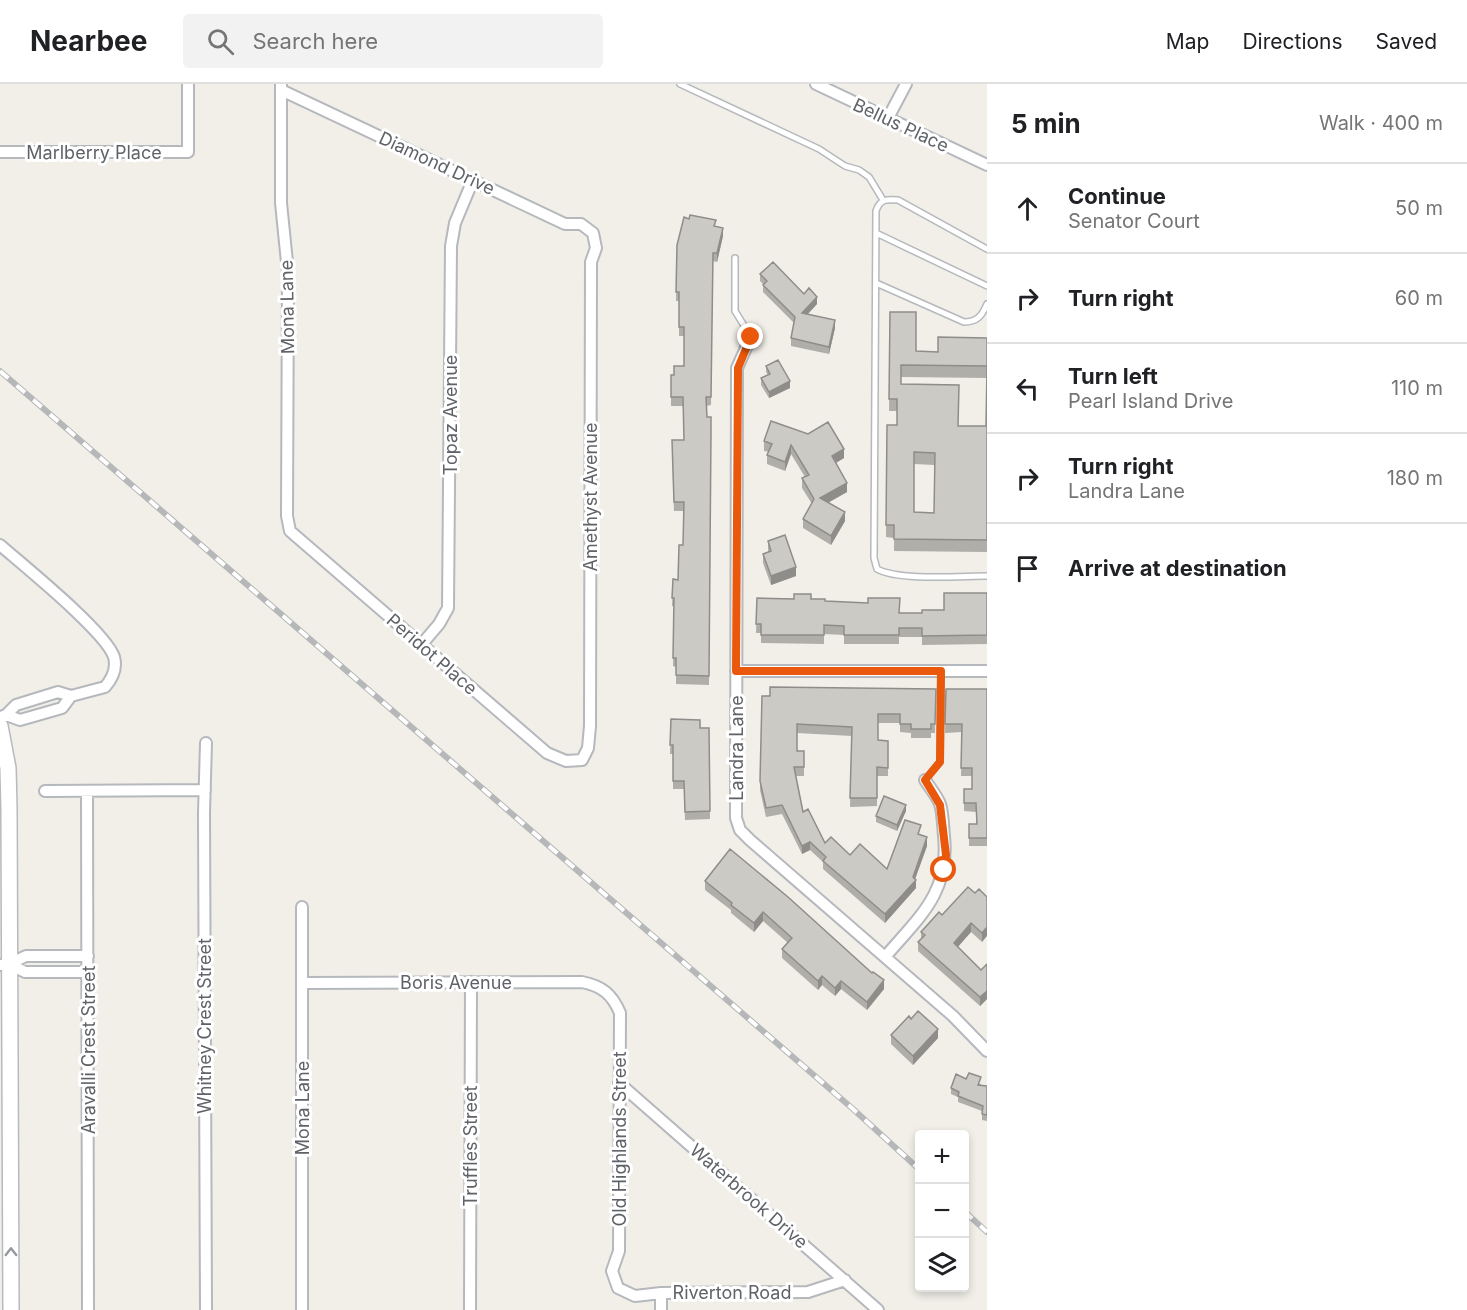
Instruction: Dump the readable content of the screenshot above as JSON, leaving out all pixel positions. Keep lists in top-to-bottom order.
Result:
{
  "streets": {
    "street": [
      "Bellus Place",
      "Marlberry Place",
      "Diamond Drive",
      "Mona Lane",
      "Topaz Avenue",
      "Amethyst Avenue",
      "Peridot Place",
      "Landra Lane",
      "Boris Avenue",
      "Whitney Crest Street",
      "Aravalli Crest Street",
      "Old Highlands Street",
      "Truffles Street",
      "Waterbrook Drive",
      "Riverton Road"
    ]
  },
  "crossings": [
    ["Diamond Drive", "Mona Lane"],
    ["Diamond Drive", "Topaz Avenue"],
    ["Diamond Drive", "Amethyst Avenue"],
    ["Mona Lane", "Peridot Place"],
    ["Mona Lane", "Boris Avenue"],
    ["Topaz Avenue", "Peridot Place"],
    ["Amethyst Avenue", "Peridot Place"],
    ["Boris Avenue", "Old Highlands Street"],
    ["Boris Avenue", "Truffles Street"],
    ["Old Highlands Street", "Waterbrook Drive"],
    ["Old Highlands Street", "Riverton Road"],
    ["Waterbrook Drive", "Riverton Road"]
  ],
  "page": {
    "header": "Nearbee",
    "search": "Search here",
    "nav": ["Map", "Directions", "Saved"],
    "heading": ["5 min", "Walk · 400 m"],
    "list": [
      ["Continue", "Senator Court", "50 m"],
      ["Turn right", "60 m"],
      ["Turn left", "Pearl Island Drive", "110 m"],
      ["Turn right", "Landra Lane", "180 m"],
      "Arrive at destination"
    ],
    "map_buttons": ["+", "−"]
  }
}
